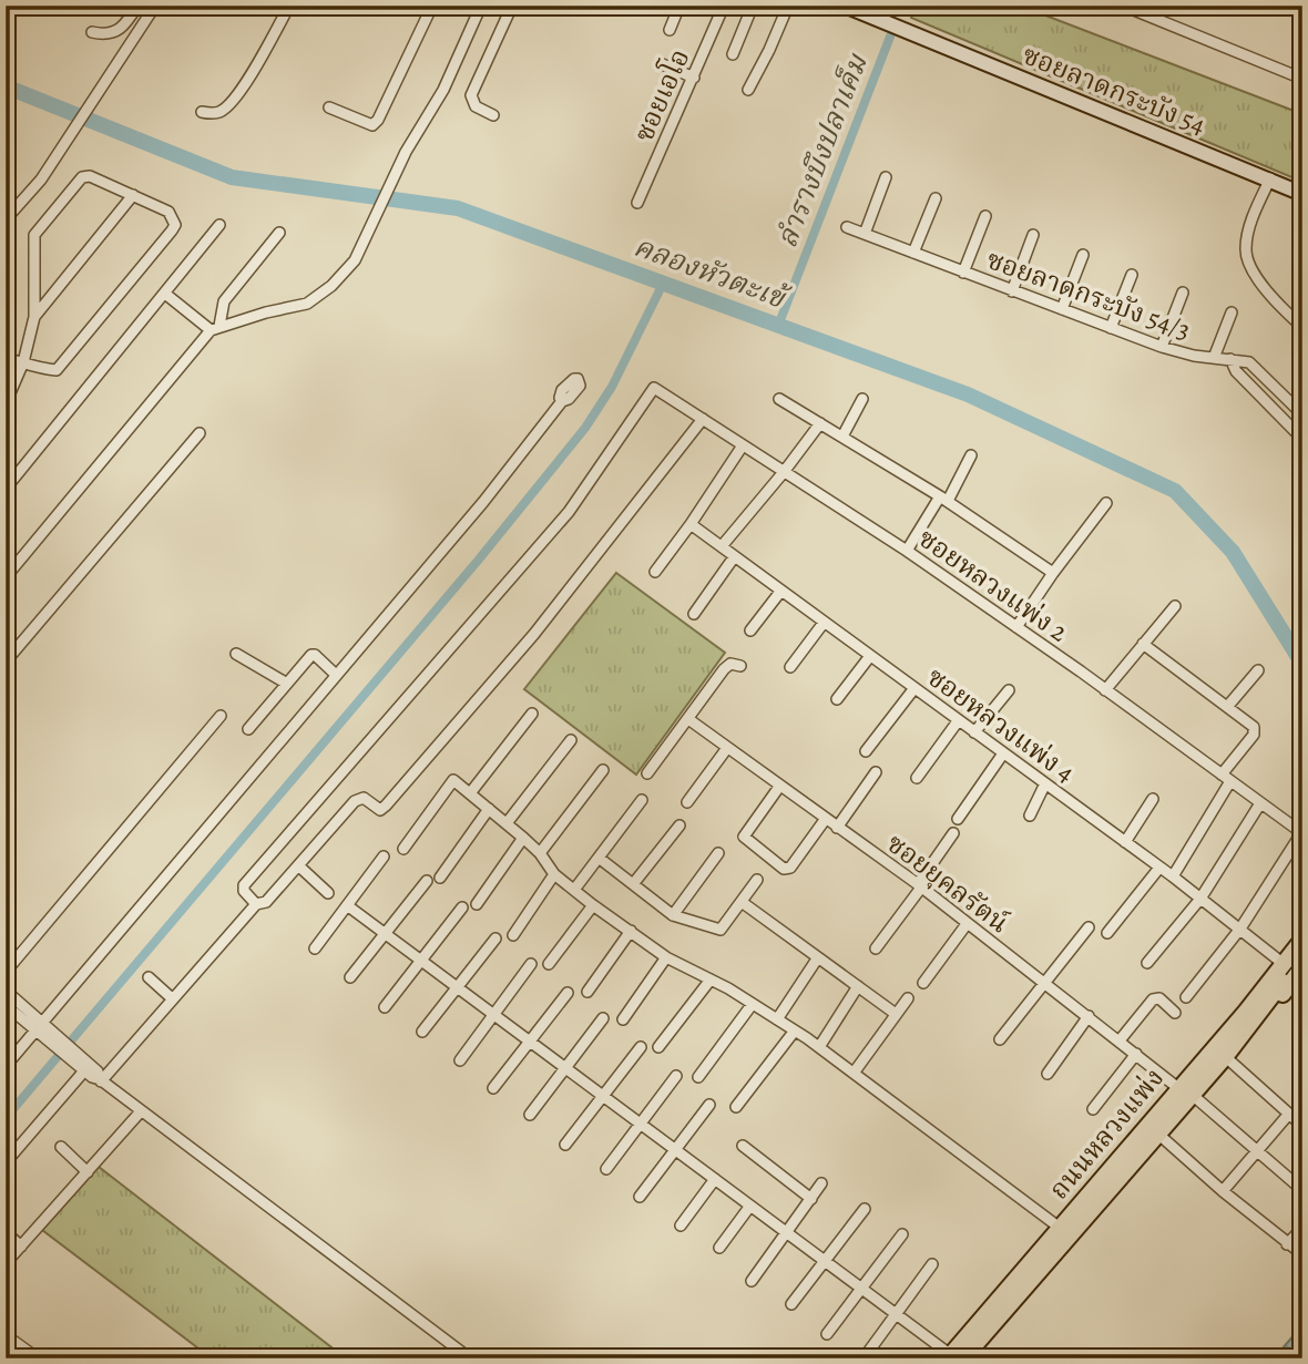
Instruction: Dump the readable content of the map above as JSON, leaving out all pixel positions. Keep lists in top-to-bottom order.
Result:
{
  "streets": {
    "main road": ["ซอยลาดกระบัง 54", "ถนนหลวงแพ่ง"],
    "street": [
      "ซอยเอโอ",
      "ซอยลาดกระบัง 54/3",
      "ซอยหลวงแพ่ง 2",
      "ซอยหลวงแพ่ง 4",
      "ซอยยุคลรัตน์"
    ]
  },
  "crossings": [
    ["ซอยหลวงแพ่ง 4", "ถนนหลวงแพ่ง"],
    ["ซอยยุคลรัตน์", "ถนนหลวงแพ่ง"]
  ],
  "water": ["ลำรางบึงปลาเค็ม", "คลองหัวตะเข้"]
}
